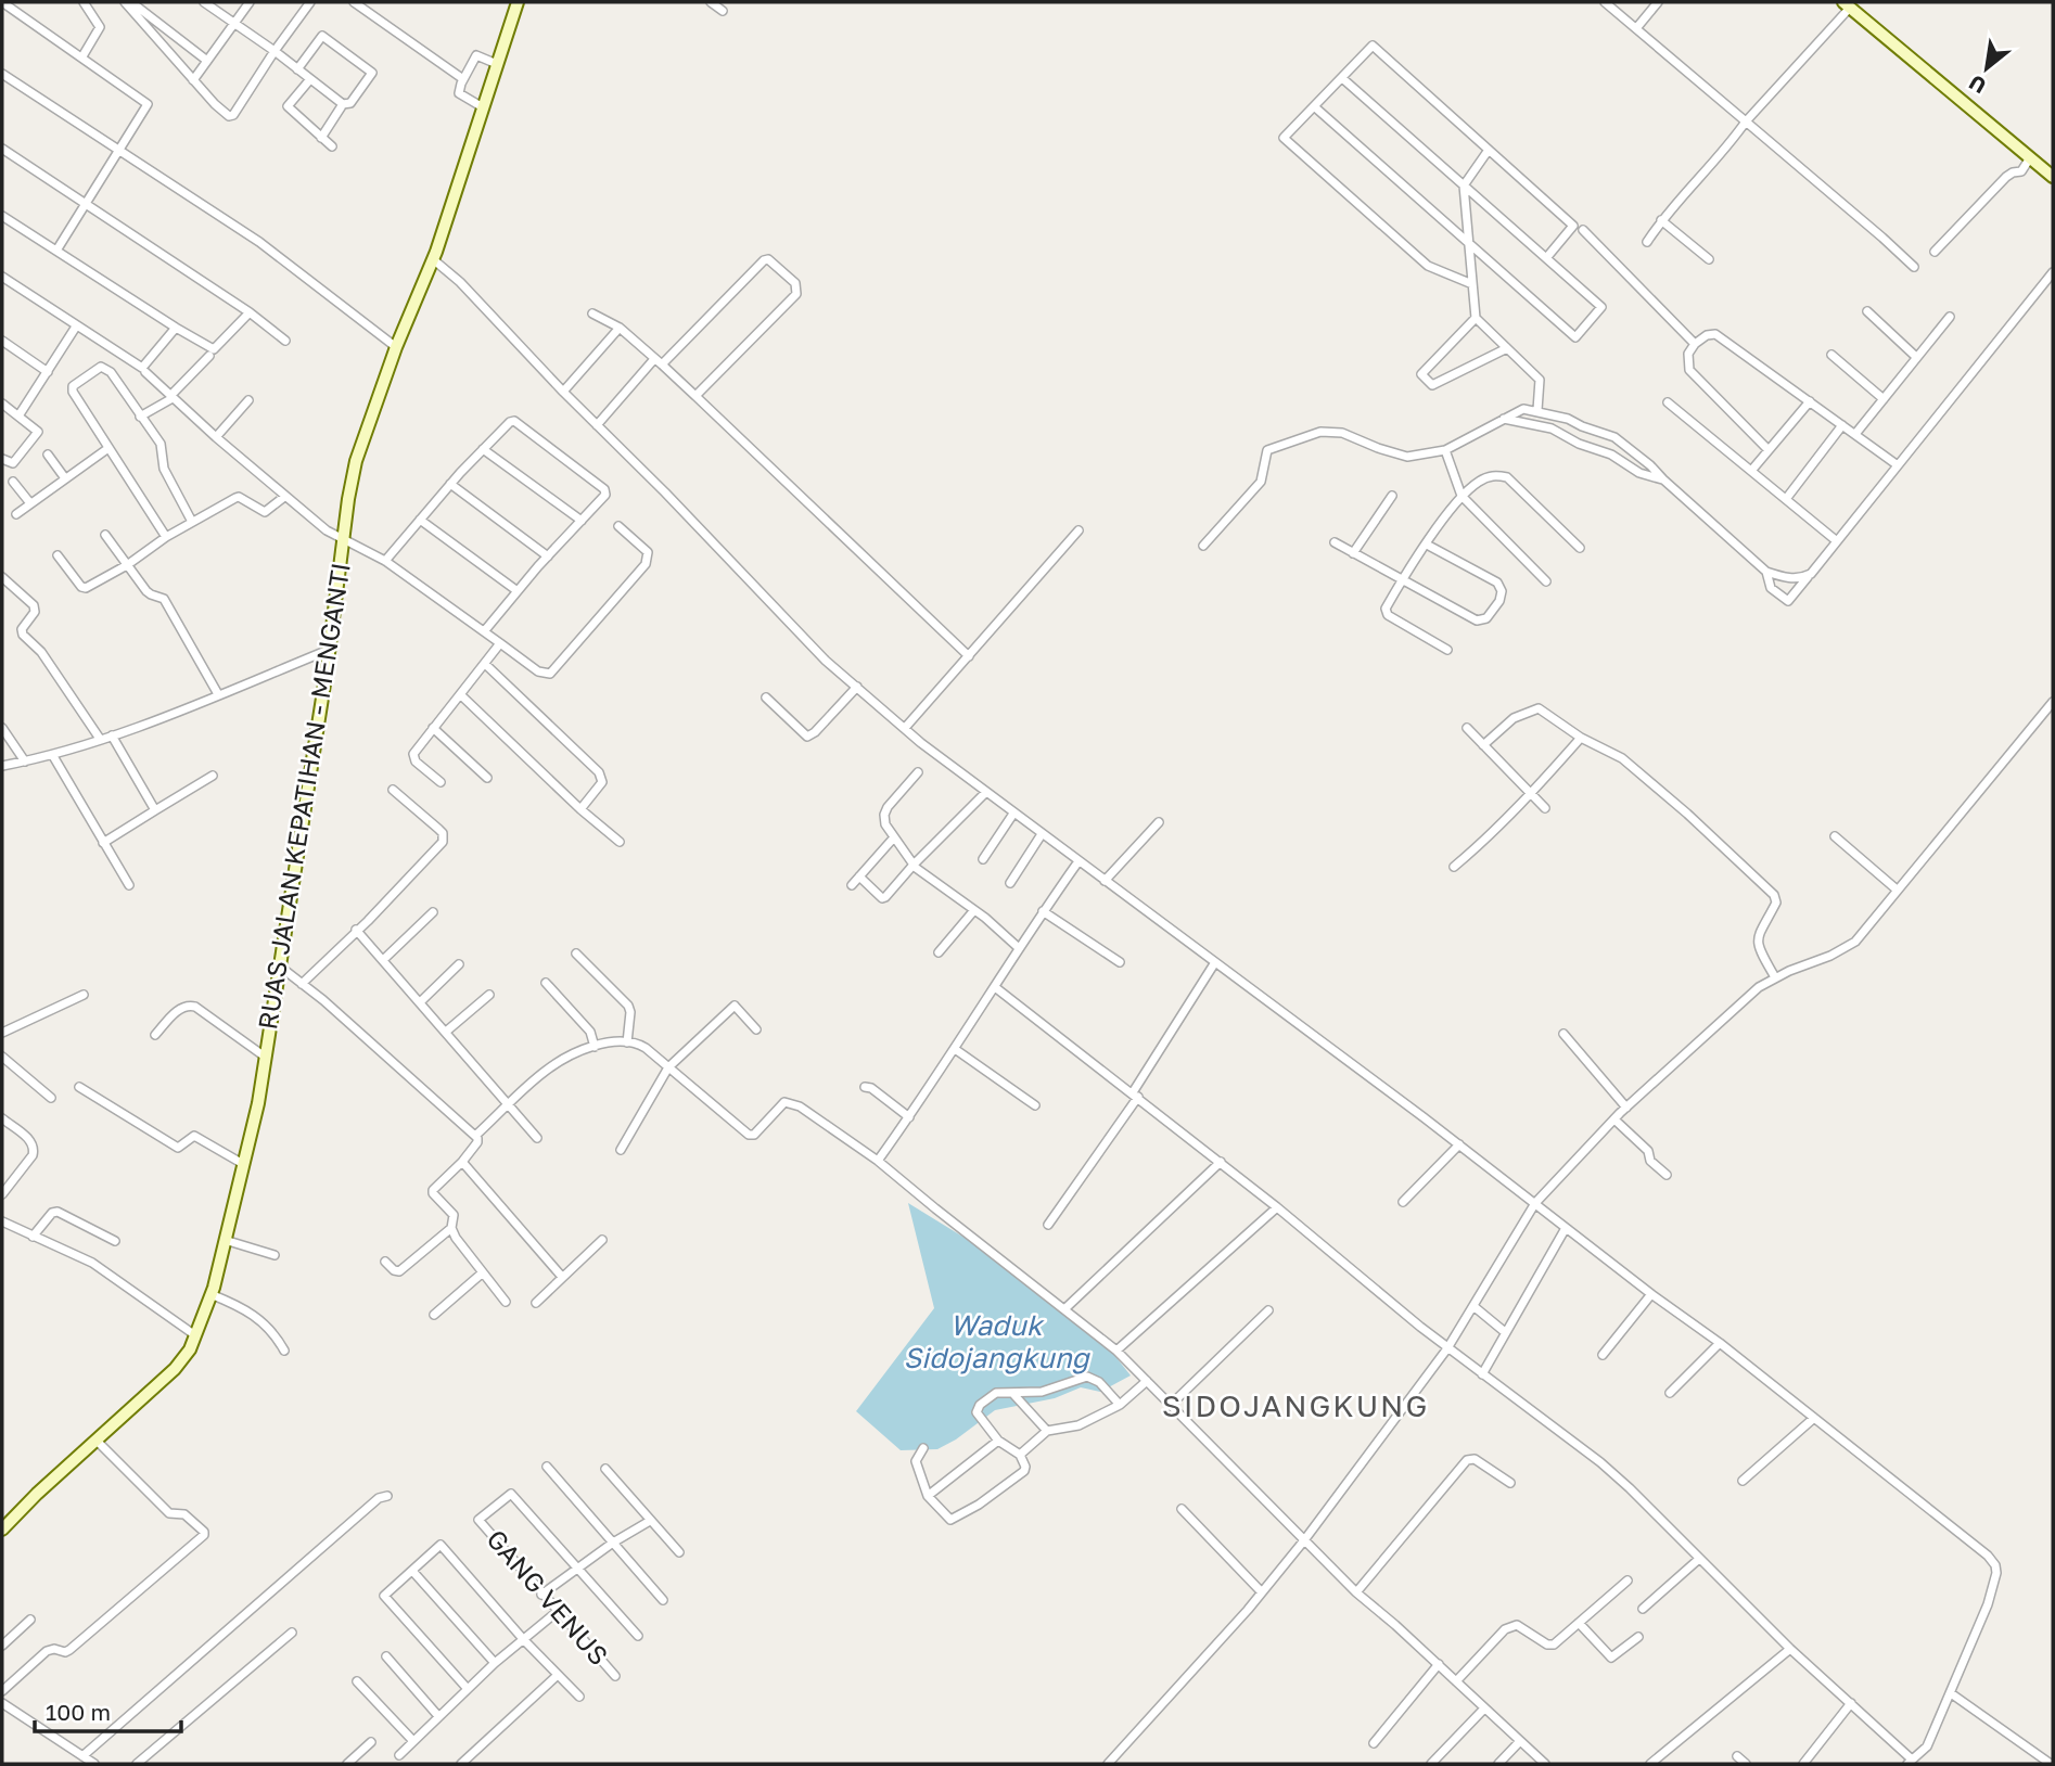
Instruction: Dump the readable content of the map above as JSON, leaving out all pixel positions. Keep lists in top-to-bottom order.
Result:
{
  "streets": {
    "main road": ["RUAS JALAN KEPATIHAN - MENGANTI"],
    "street": ["GANG VENUS"]
  },
  "districts": ["SIDOJANGKUNG"],
  "water": ["Waduk Sidojangkung"],
  "scale_bar": "100 m",
  "north": "bottom left"
}
